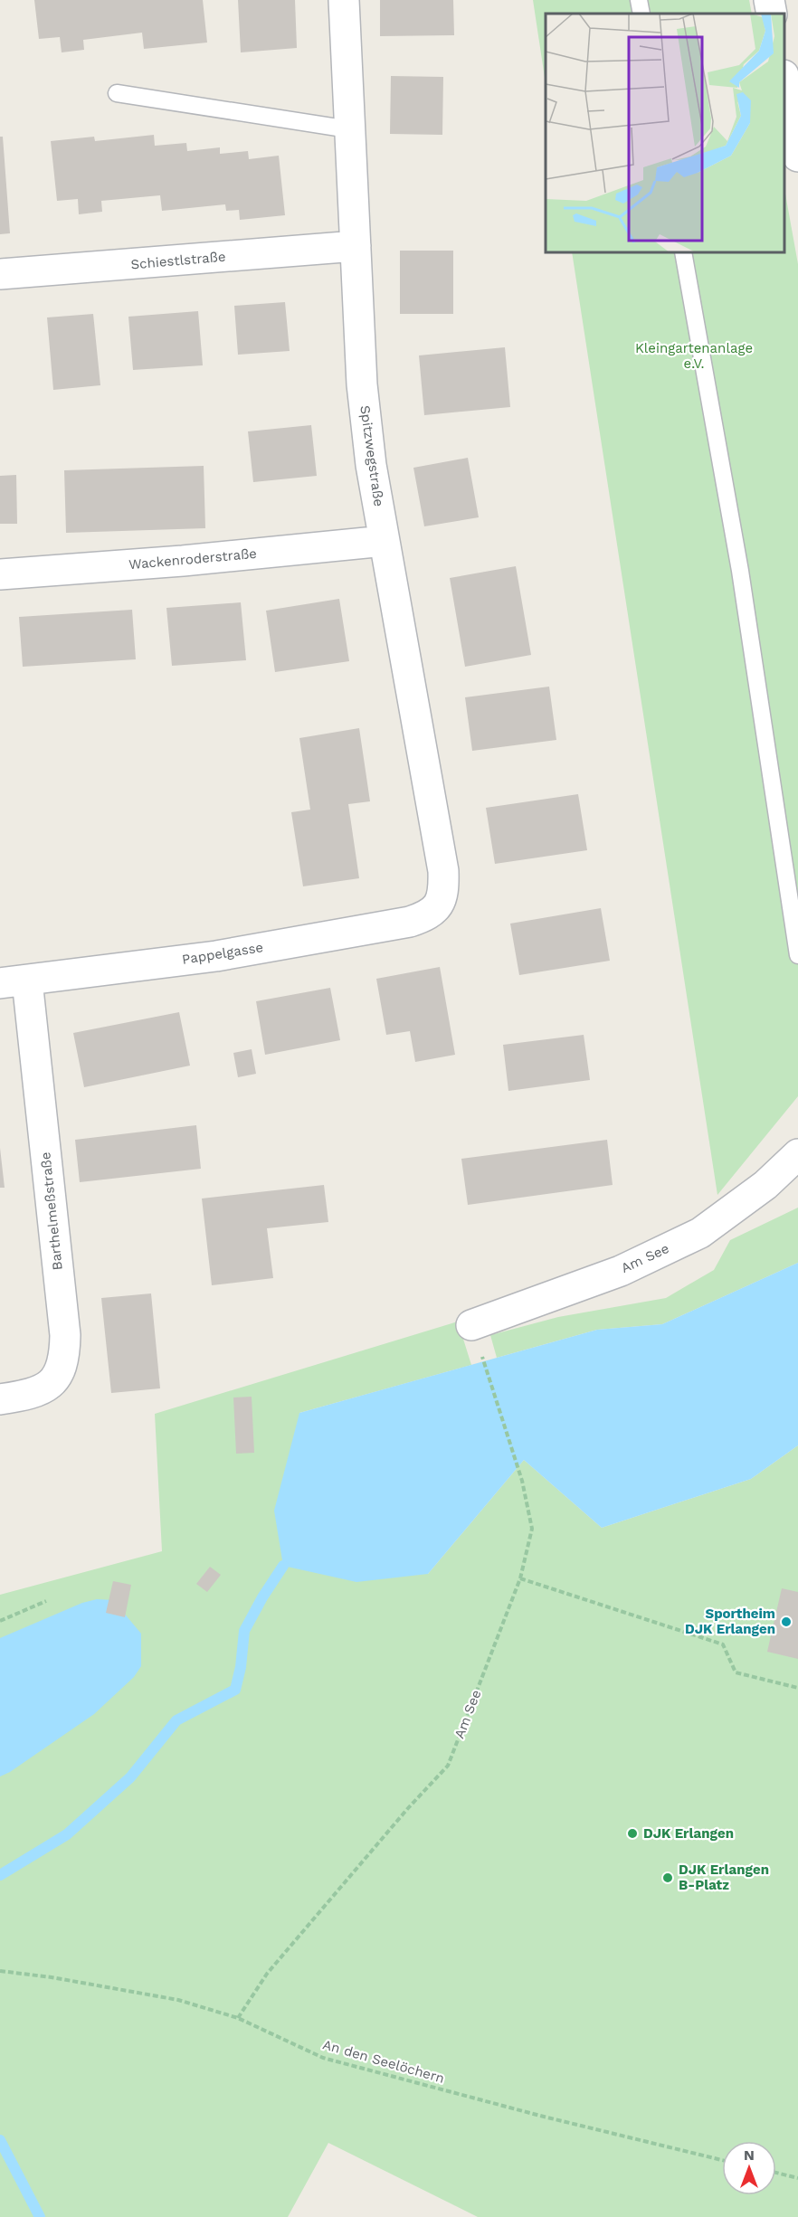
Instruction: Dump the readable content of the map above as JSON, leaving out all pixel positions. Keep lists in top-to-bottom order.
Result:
{
  "streets": {
    "street": [
      "Schiestlstraße",
      "Spitzwegstraße",
      "Wackenroderstraße",
      "Pappelgasse",
      "Barthelmeßstraße",
      "Am See"
    ],
    "path": ["An den Seelöchern"]
  },
  "crossings": [
    ["Schiestlstraße", "Spitzwegstraße"],
    ["Spitzwegstraße", "Wackenroderstraße"],
    ["Spitzwegstraße", "Pappelgasse"],
    ["Pappelgasse", "Barthelmeßstraße"],
    ["Am See", "An den Seelöchern"]
  ],
  "parks": ["Kleingartenanlage e.V."],
  "places": ["Sportheim DJK Erlangen", "DJK Erlangen", "DJK Erlangen B-Platz"],
  "north": "top"
}
